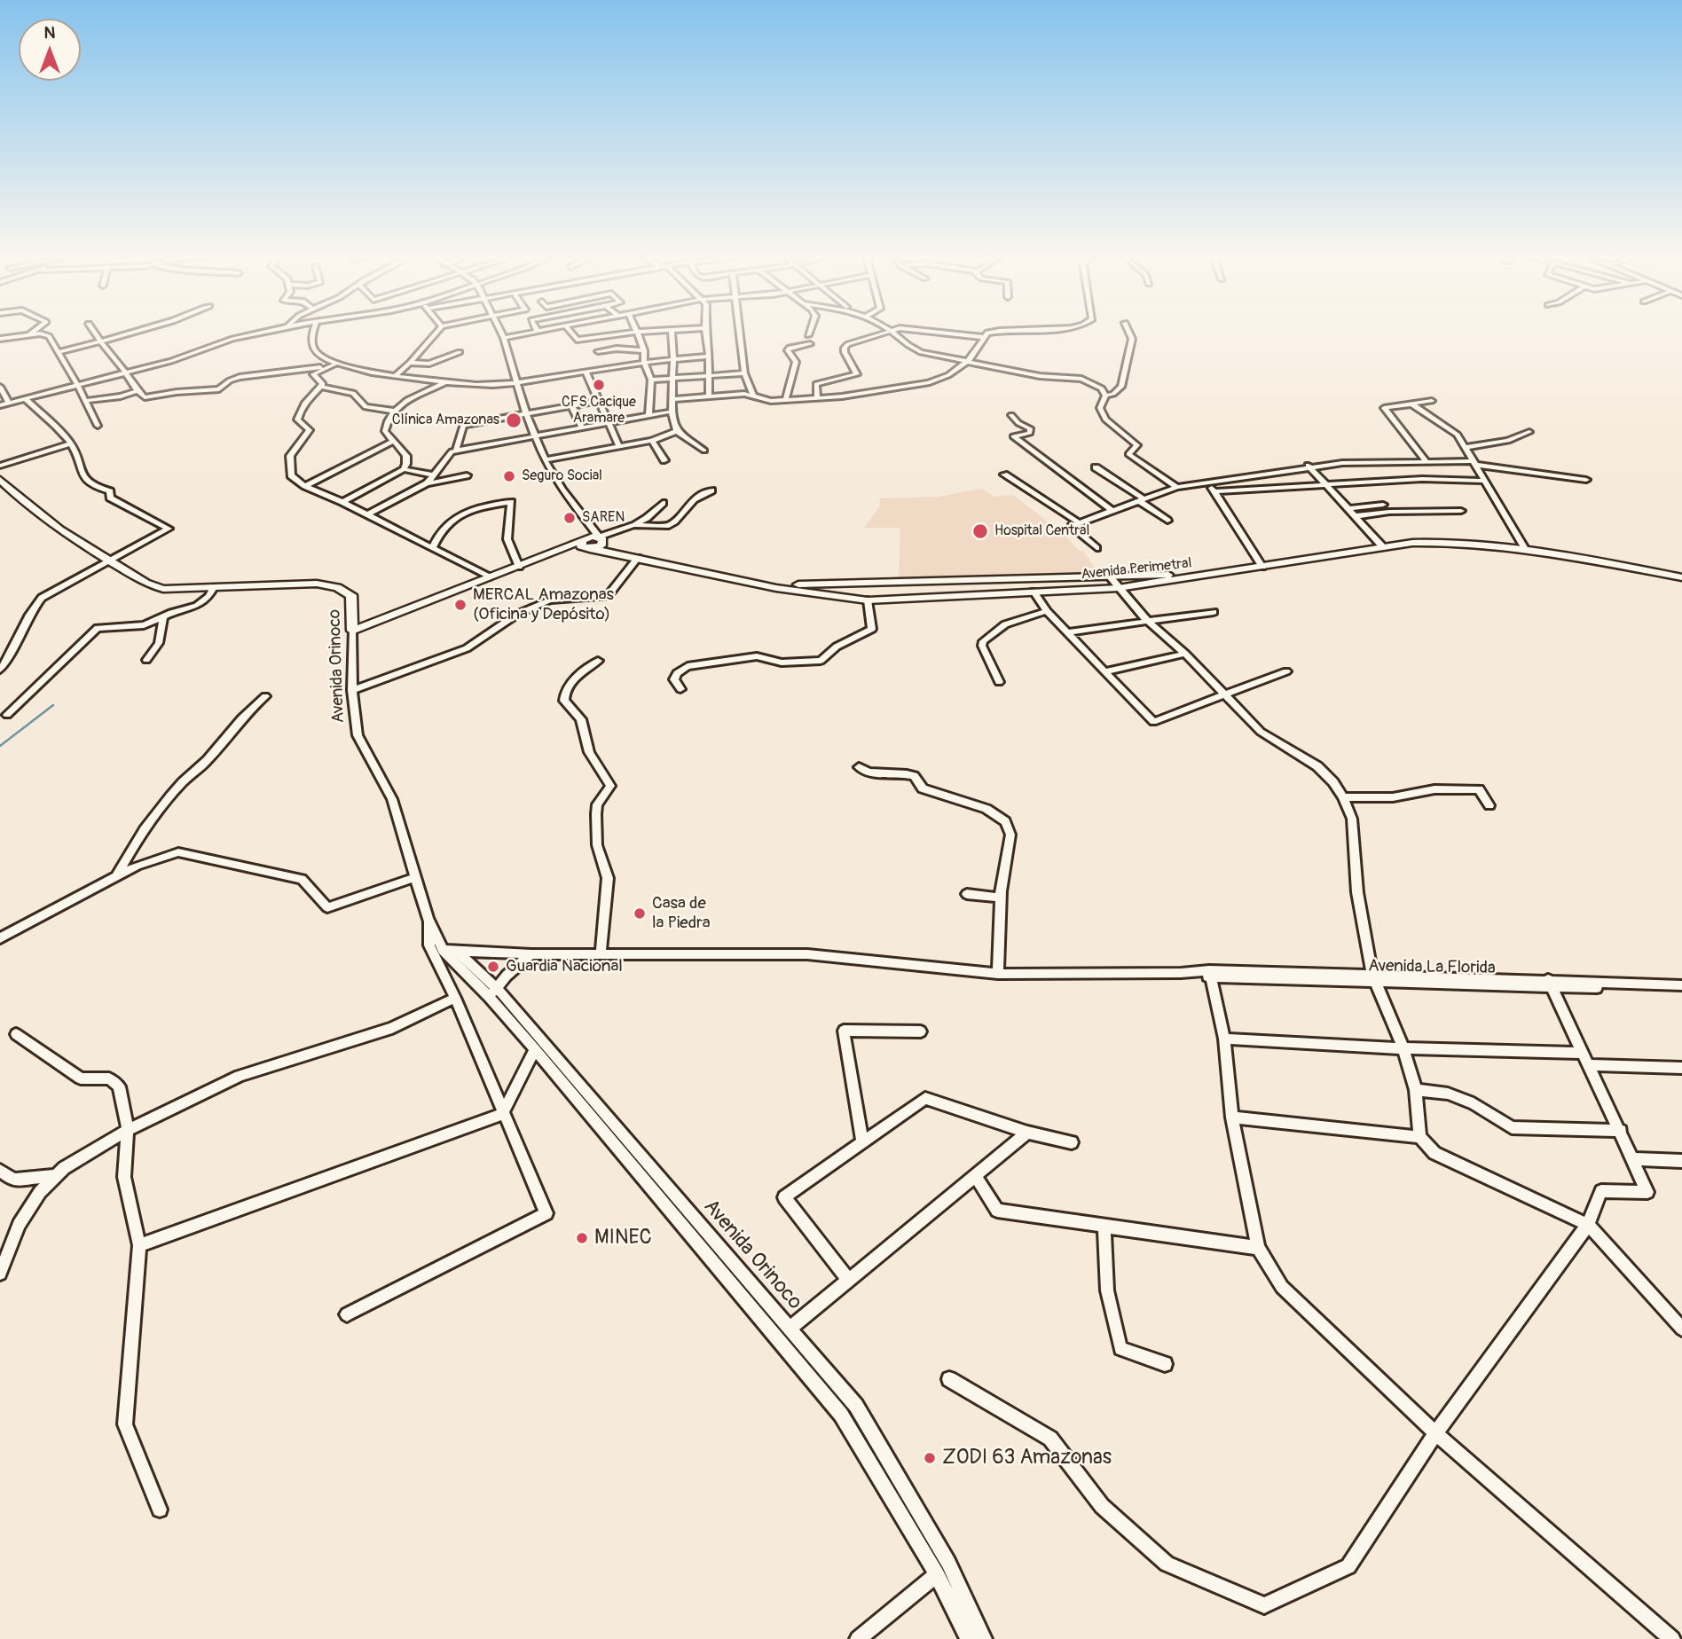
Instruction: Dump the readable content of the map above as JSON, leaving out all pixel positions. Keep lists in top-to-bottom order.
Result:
{
  "streets": {
    "main road": ["Avenida Perimetral", "Avenida Orinoco"],
    "street": ["Avenida La Florida"]
  },
  "crossings": [
    ["Avenida Orinoco", "Avenida La Florida"]
  ],
  "places": [
    "CFS Cacique Aramare",
    "Clínica Amazonas",
    "Seguro Social",
    "SAREN",
    "Hospital Central",
    "MERCAL Amazonas (Oficina y Depósito)",
    "Casa de la Piedra",
    "Guardia Nacional",
    "MINEC",
    "ZODI 63 Amazonas"
  ],
  "north": "top"
}
